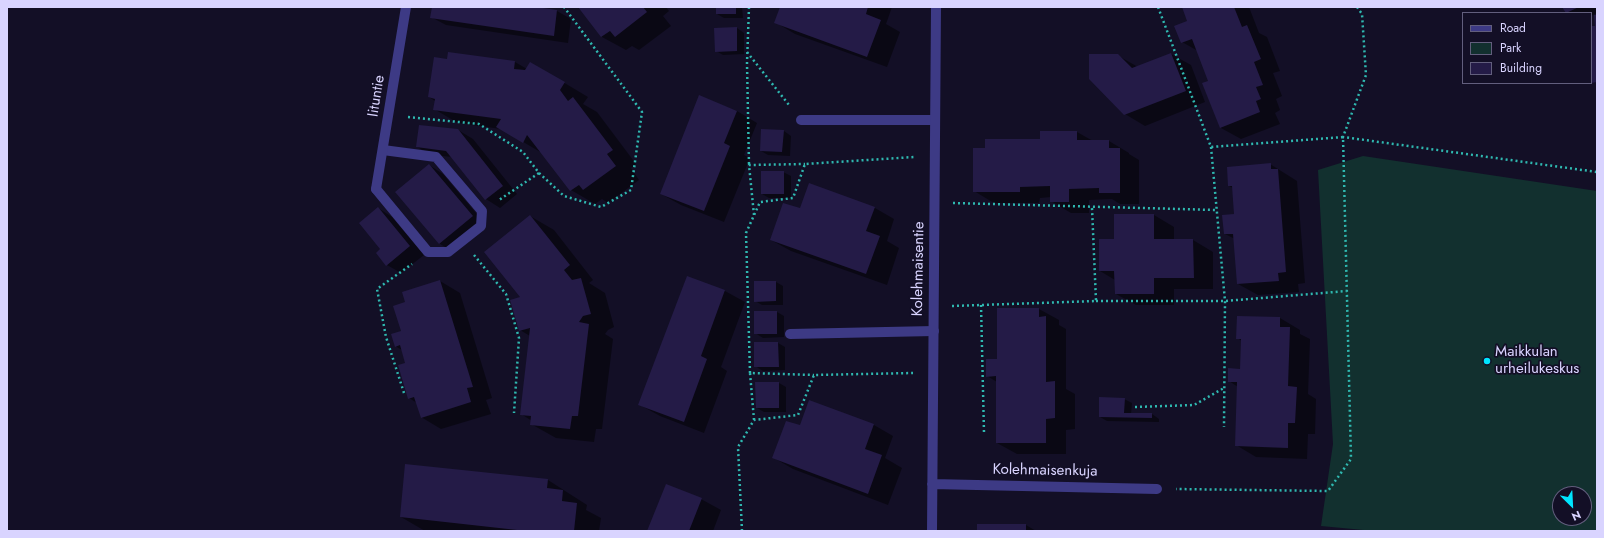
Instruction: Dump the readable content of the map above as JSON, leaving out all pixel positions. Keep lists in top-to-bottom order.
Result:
{
  "streets": {
    "street": ["Iituntie", "Kolehmaisentie", "Kolehmaisenkuja"]
  },
  "crossings": [
    ["Kolehmaisentie", "Kolehmaisenkuja"]
  ],
  "places": ["Maikkulan urheilukeskus"],
  "legend": ["Road", "Park", "Building"],
  "north": "bottom right"
}
